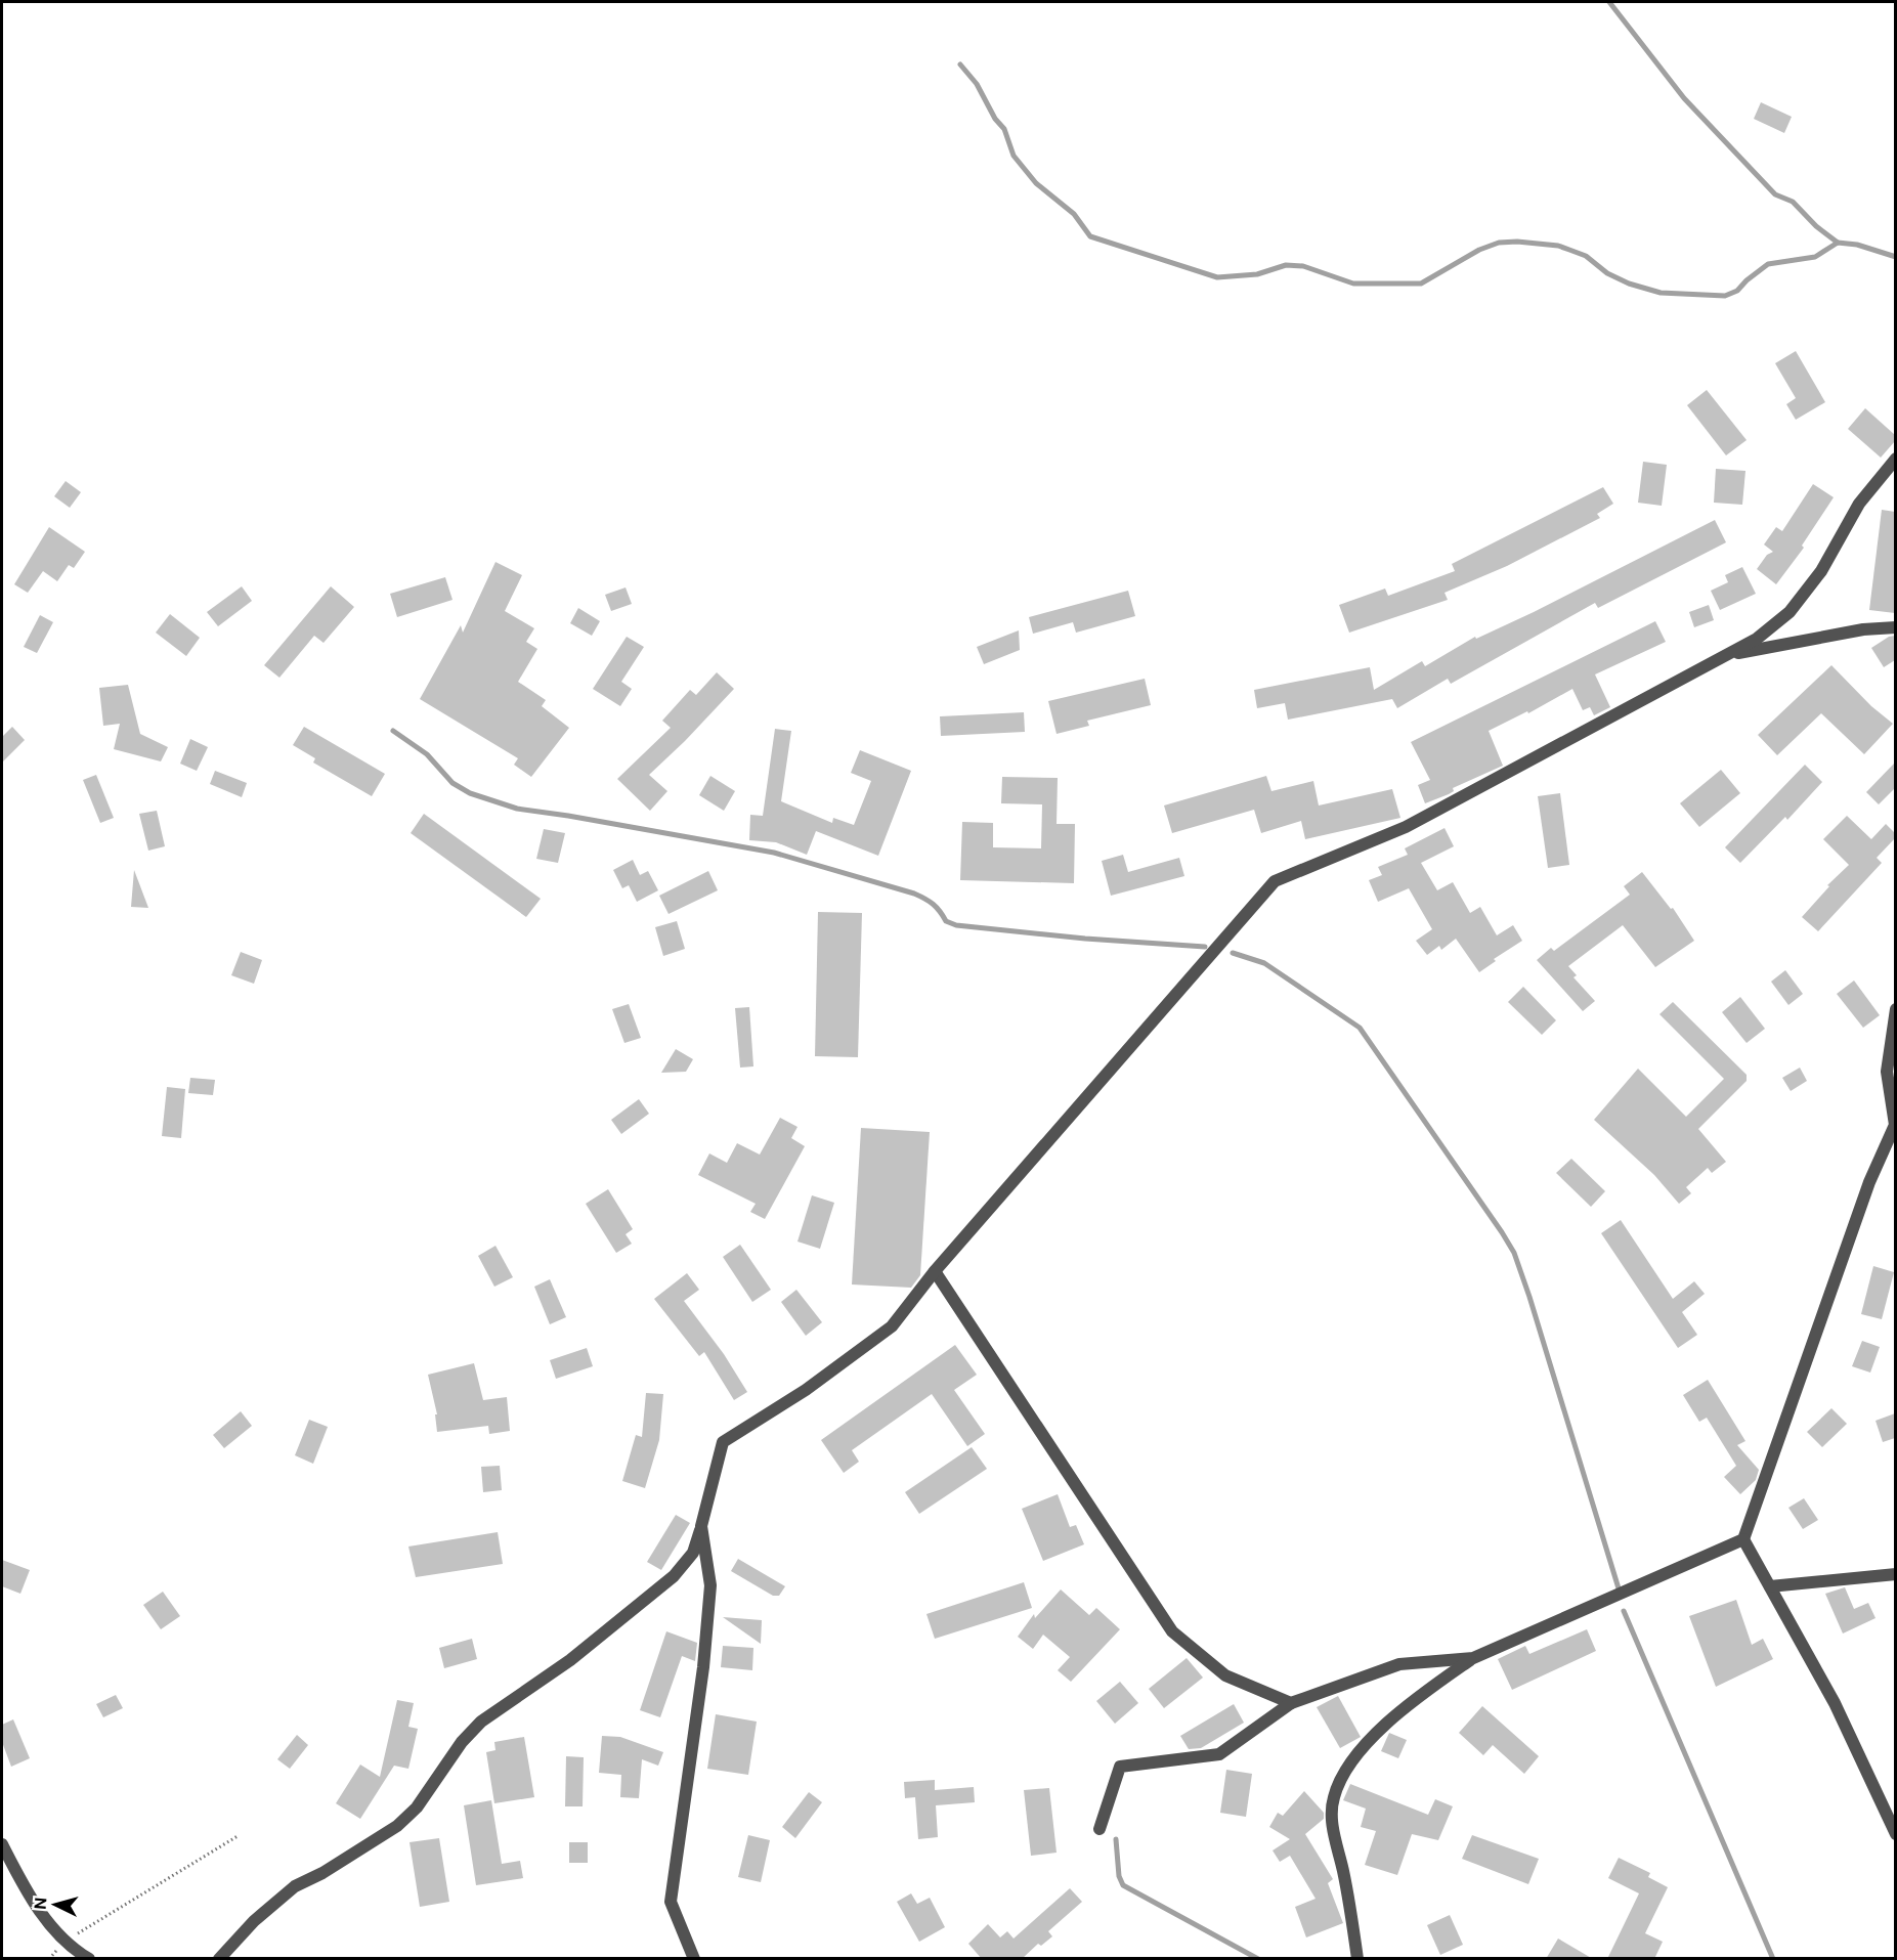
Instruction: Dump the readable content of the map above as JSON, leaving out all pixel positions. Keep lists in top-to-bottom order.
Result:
{
  "north": "left"
}
